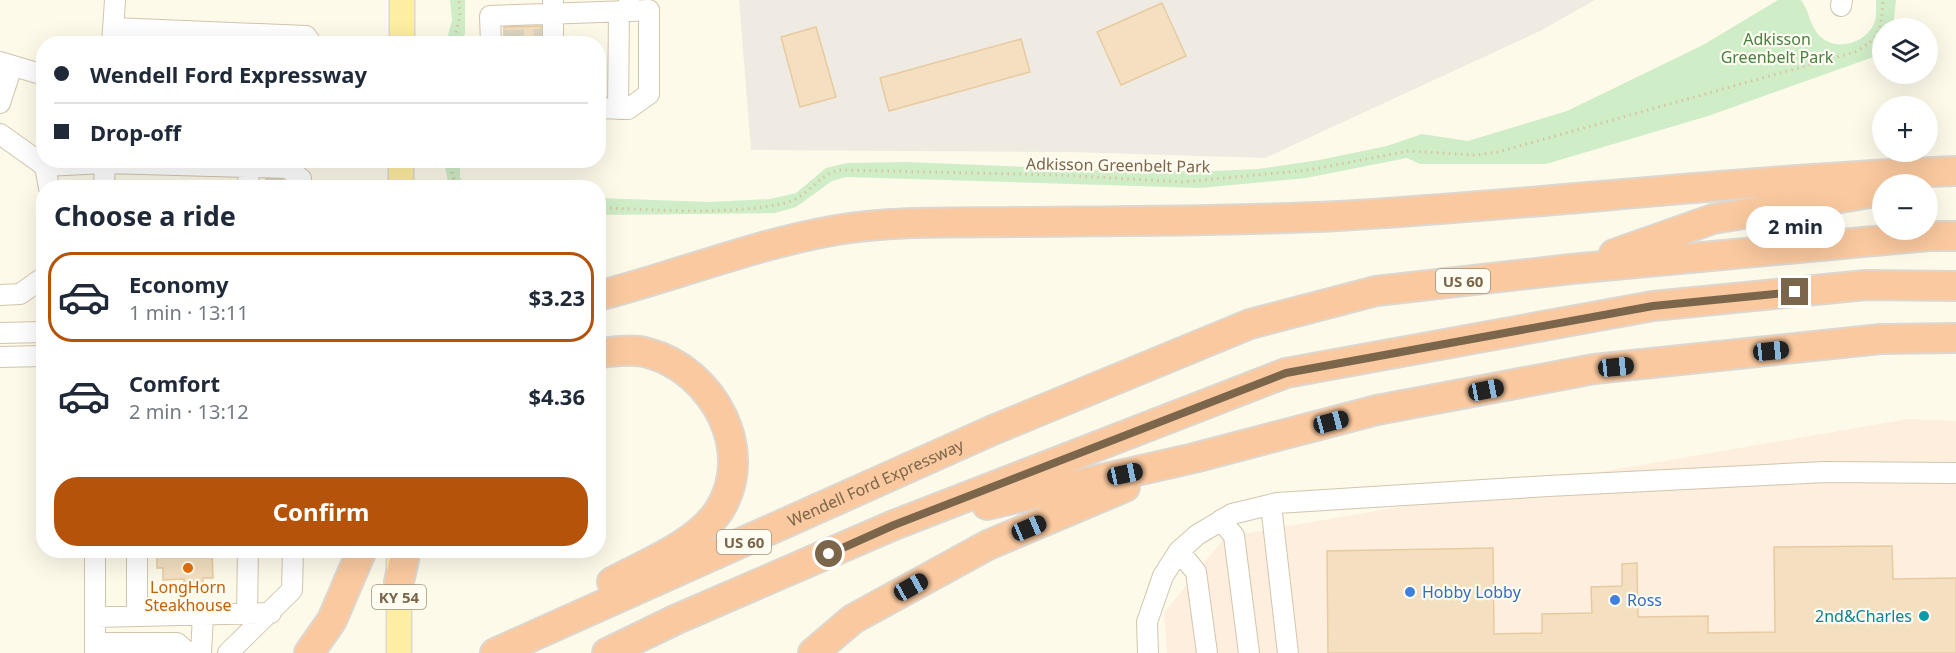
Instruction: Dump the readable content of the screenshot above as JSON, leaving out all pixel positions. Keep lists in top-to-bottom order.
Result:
{
  "streets": {
    "highway": ["US 60", "Wendell Ford Expressway"],
    "main road": ["KY 54"],
    "path": ["Adkisson Greenbelt Park"]
  },
  "crossings": [
    ["US 60", "Wendell Ford Expressway"]
  ],
  "parks": ["Adkisson Greenbelt Park"],
  "places": [
    "LongHorn Steakhouse",
    "Hobby Lobby",
    "Ross",
    "2nd&Charles"
  ],
  "page": {
    "map_buttons": ["+", "−"],
    "banner": ["Wendell Ford Expressway", "Drop-off"],
    "heading": "Choose a ride",
    "bubble": "2 min",
    "list": [
      {
        "name": "Economy",
        "note": "1 min · 13:11",
        "value": "$3.23"
      },
      {
        "name": "Comfort",
        "note": "2 min · 13:12",
        "value": "$4.36"
      }
    ],
    "buttons": "Confirm"
  }
}
